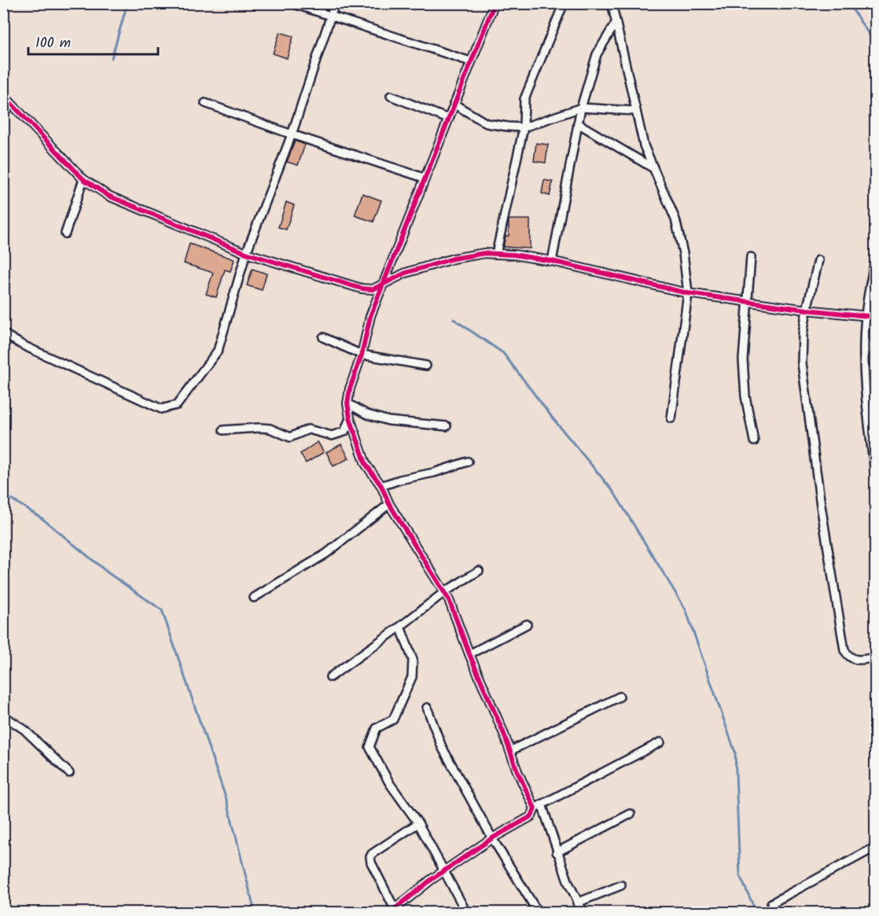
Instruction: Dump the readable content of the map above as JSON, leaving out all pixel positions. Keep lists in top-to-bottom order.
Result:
{
  "scale_bar": "100 m"
}
